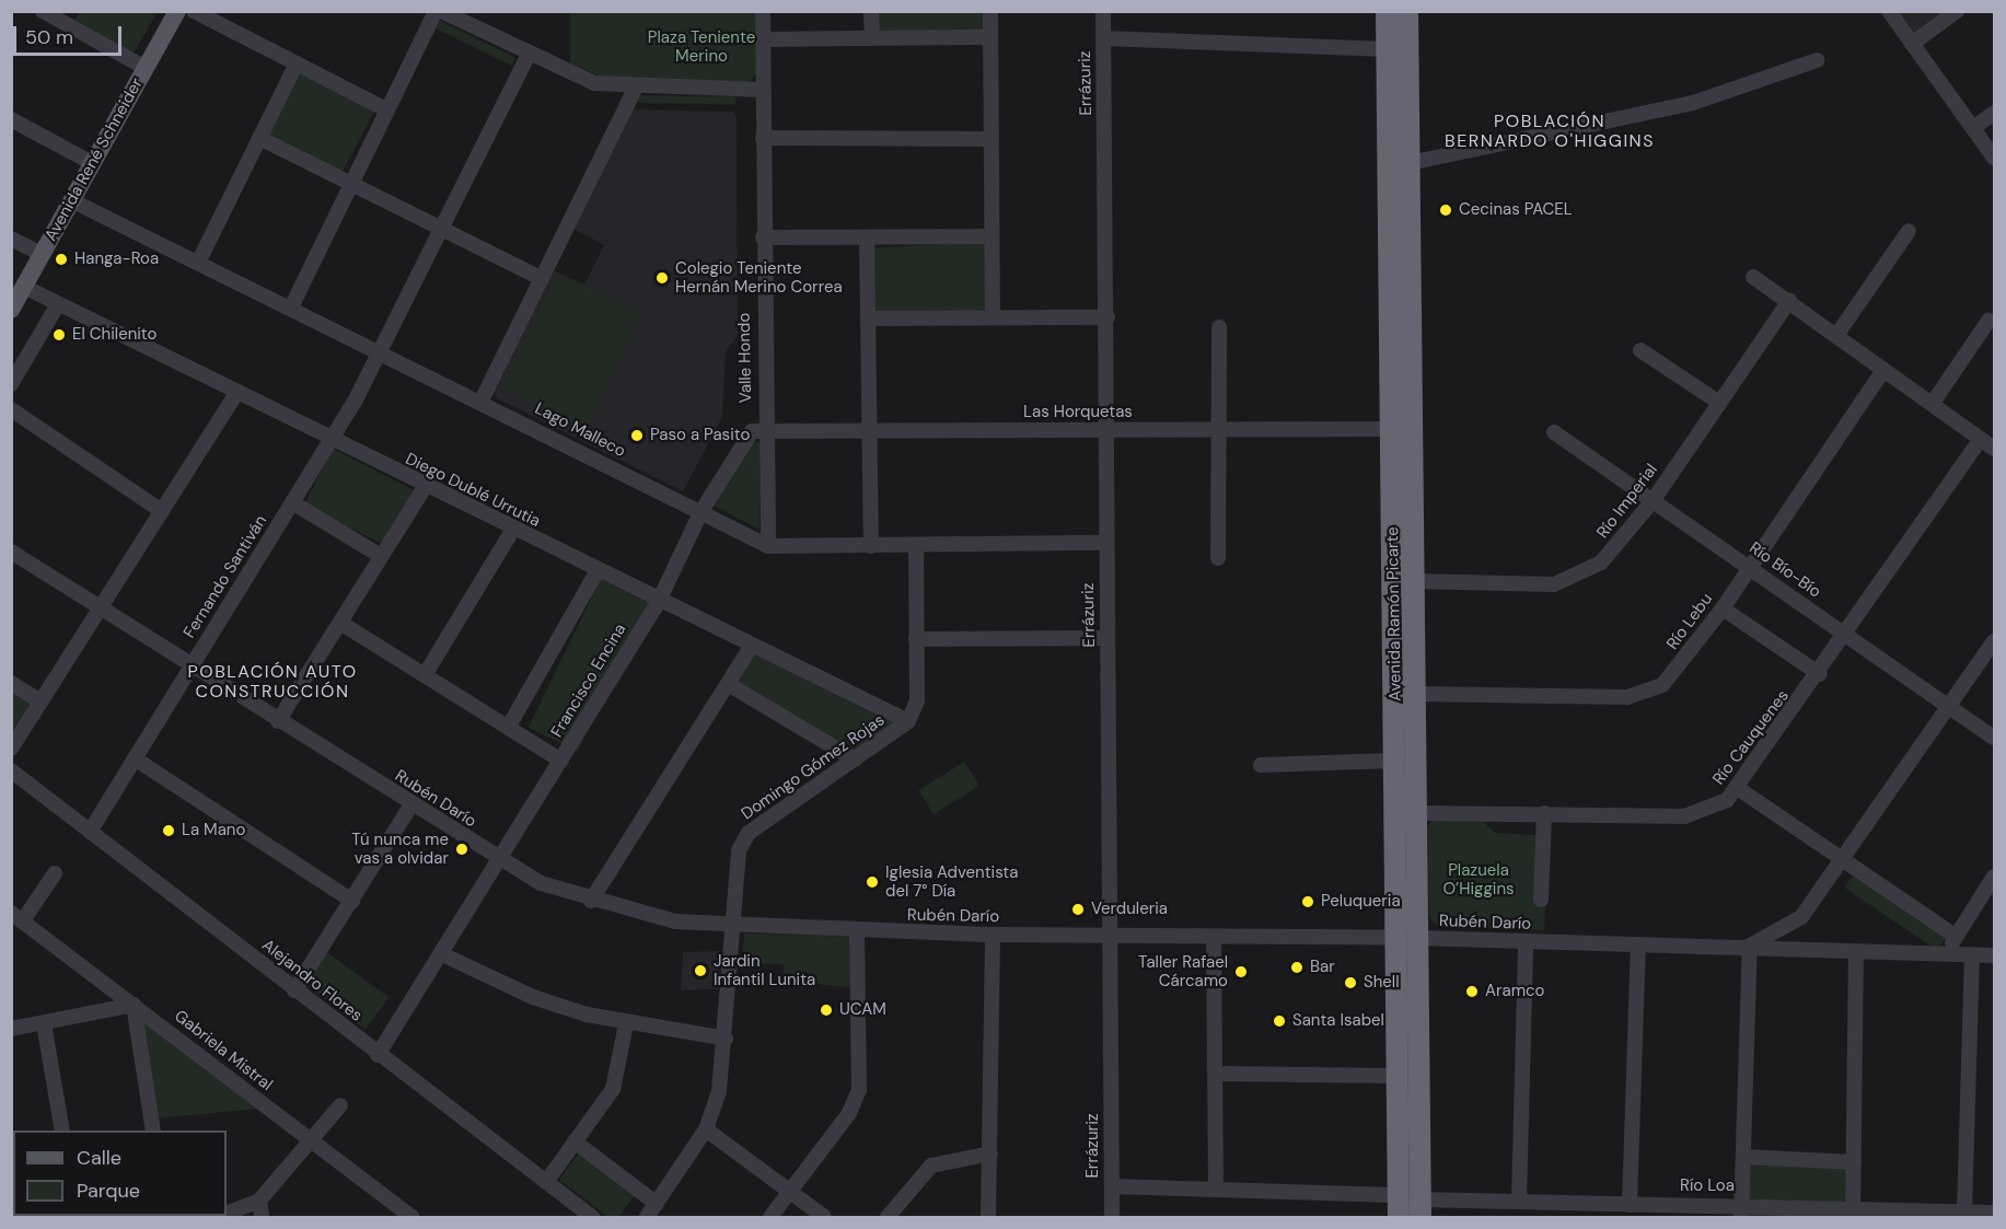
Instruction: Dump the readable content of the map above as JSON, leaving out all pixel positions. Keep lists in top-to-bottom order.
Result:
{
  "streets": {
    "highway": ["Avenida Ramón Picarte"],
    "main road": ["Avenida René Schneider"],
    "street": [
      "Errázuriz",
      "Valle Hondo",
      "Las Horquetas",
      "Lago Malleco",
      "Diego Dublé Urrutia",
      "Río Imperial",
      "Río Bío-Bío",
      "Fernando Santiván",
      "Río Lebu",
      "Francisco Encina",
      "Río Cauquenes",
      "Domingo Gómez Rojas",
      "Rubén Darío",
      "Alejandro Flores",
      "Gabriela Mistral",
      "Río Loa"
    ]
  },
  "crossings": [
    ["Errázuriz", "Las Horquetas"],
    ["Errázuriz", "Lago Malleco"],
    ["Errázuriz", "Rubén Darío"],
    ["Avenida René Schneider", "Lago Malleco"],
    ["Avenida René Schneider", "Diego Dublé Urrutia"],
    ["Valle Hondo", "Las Horquetas"],
    ["Valle Hondo", "Lago Malleco"],
    ["Valle Hondo", "Francisco Encina"],
    ["Las Horquetas", "Avenida Ramón Picarte"],
    ["Las Horquetas", "Francisco Encina"],
    ["Lago Malleco", "Fernando Santiván"],
    ["Lago Malleco", "Francisco Encina"],
    ["Diego Dublé Urrutia", "Fernando Santiván"],
    ["Diego Dublé Urrutia", "Francisco Encina"],
    ["Diego Dublé Urrutia", "Domingo Gómez Rojas"],
    ["Río Imperial", "Río Bío-Bío"],
    ["Río Imperial", "Avenida Ramón Picarte"],
    ["Río Bío-Bío", "Río Lebu"],
    ["Río Bío-Bío", "Río Cauquenes"],
    ["Fernando Santiván", "Rubén Darío"],
    ["Fernando Santiván", "Alejandro Flores"],
    ["Avenida Ramón Picarte", "Río Lebu"],
    ["Avenida Ramón Picarte", "Río Cauquenes"],
    ["Avenida Ramón Picarte", "Rubén Darío"],
    ["Avenida Ramón Picarte", "Río Loa"],
    ["Francisco Encina", "Rubén Darío"],
    ["Francisco Encina", "Alejandro Flores"],
    ["Domingo Gómez Rojas", "Rubén Darío"]
  ],
  "districts": ["POBLACIÓN BERNARDO O'HIGGINS", "POBLACIÓN AUTO CONSTRUCCIÓN"],
  "parks": ["Plaza Teniente Merino", "Plazuela O’Higgins"],
  "places": [
    "Cecinas PACEL",
    "Hanga-Roa",
    "Colegio Teniente Hernán Merino Correa",
    "El Chilenito",
    "Paso a Pasito",
    "La Mano",
    "Tú nunca me vas a olvidar",
    "Iglesia Adventista del 7° Día",
    "Peluqueria",
    "Verduleria",
    "Bar",
    "Jardin Infantil Lunita",
    "Taller Rafael Cárcamo",
    "Shell",
    "Aramco",
    "UCAM",
    "Santa Isabel"
  ],
  "legend": ["Calle", "Parque"],
  "scale_bar": "50 m"
}
